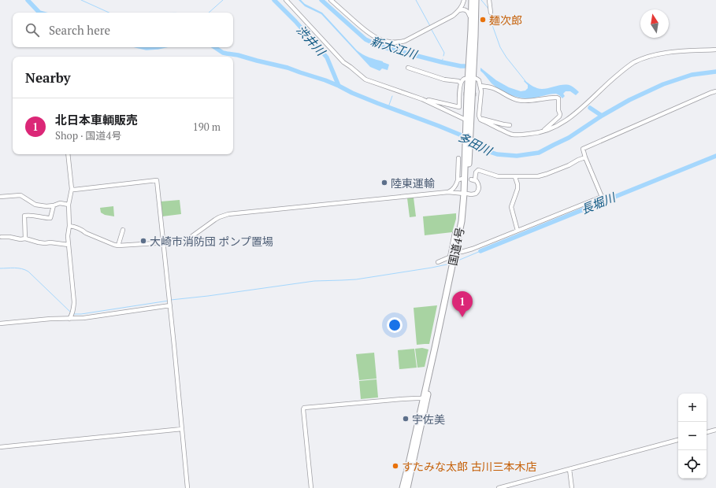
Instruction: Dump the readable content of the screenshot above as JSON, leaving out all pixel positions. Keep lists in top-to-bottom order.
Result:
{
  "streets": {
    "highway": ["国道4号"]
  },
  "water": [
    "渋井川",
    "新大江川",
    "多田川",
    "長堀川"
  ],
  "places": [
    "麺次郎",
    "陸東運輸",
    "大崎市消防団 ポンプ置場",
    "宇佐美",
    "すたみな太郎 古川三本木店"
  ],
  "north": "top",
  "page": {
    "search": "Search here",
    "heading": "Nearby",
    "list": [
      {
        "mark": "1",
        "name": "北日本車輌販売",
        "note": "Shop · 国道4号",
        "value": "190 m"
      }
    ],
    "pins": "1",
    "map_buttons": ["+", "−"]
  }
}
